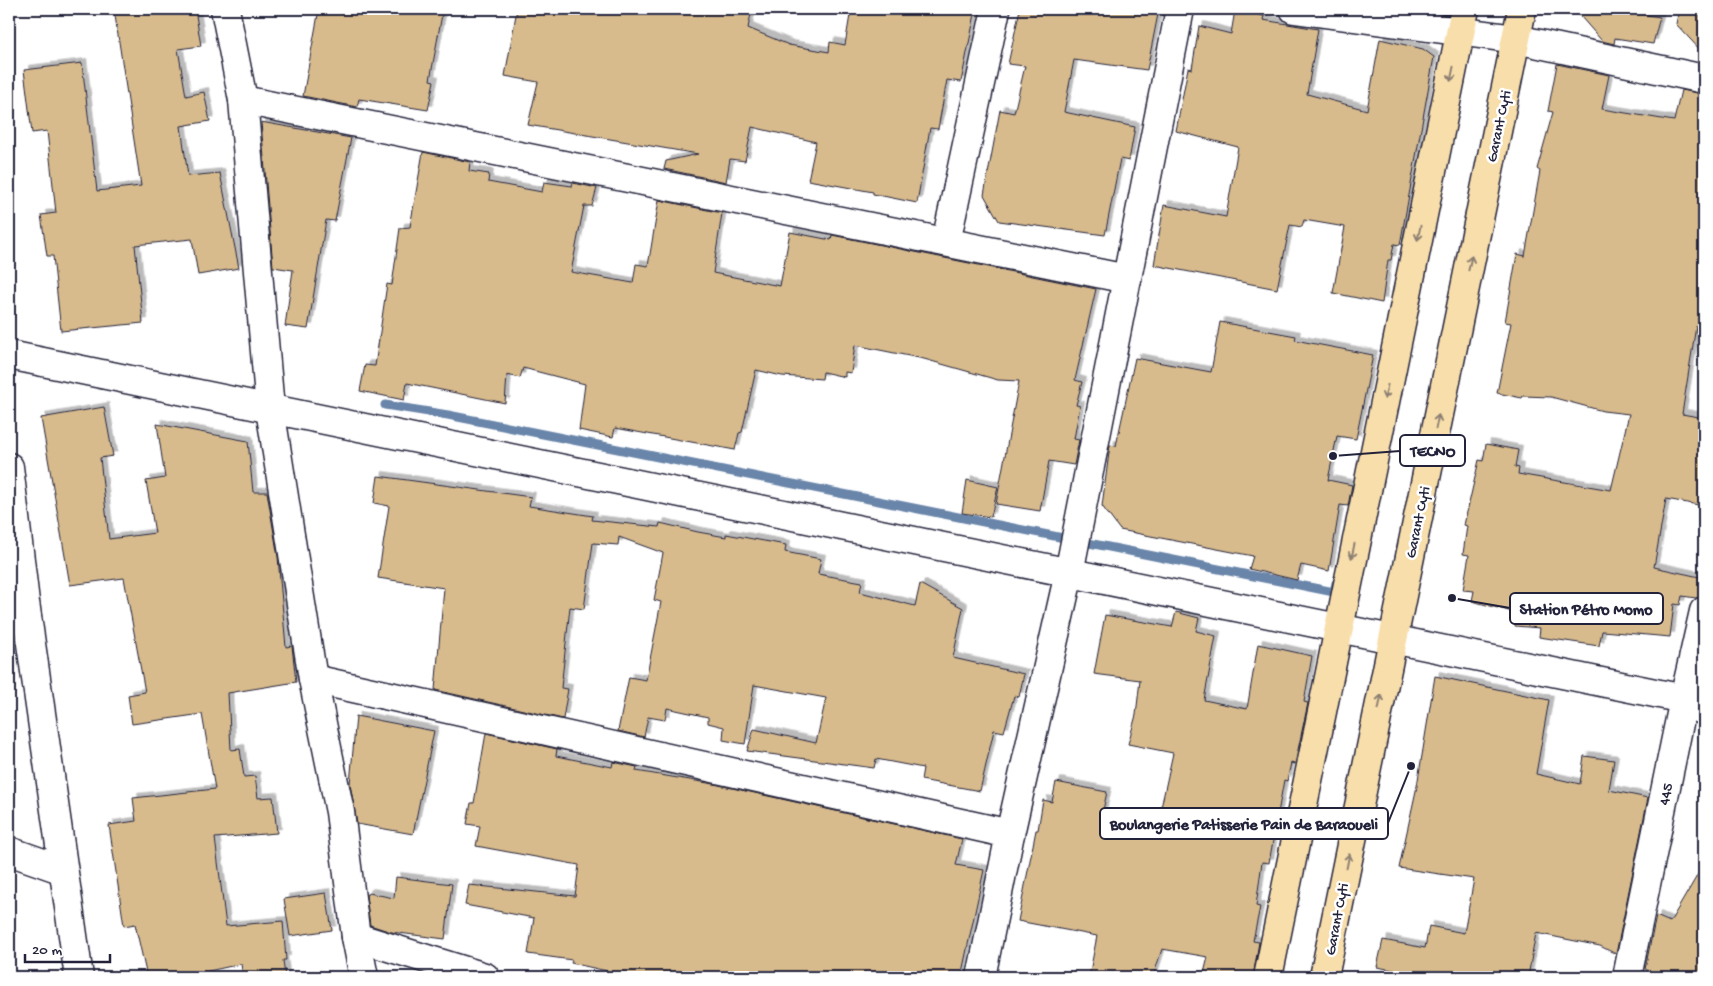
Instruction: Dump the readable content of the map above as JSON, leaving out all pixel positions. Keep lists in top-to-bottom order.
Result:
{
  "streets": {
    "main road": ["Garant Cyti"],
    "street": ["445"]
  },
  "places": ["TECNO", "Station Pétro Momo", "Boulangerie Patisserie Pain de Baraoueli"],
  "scale_bar": "20 m"
}
